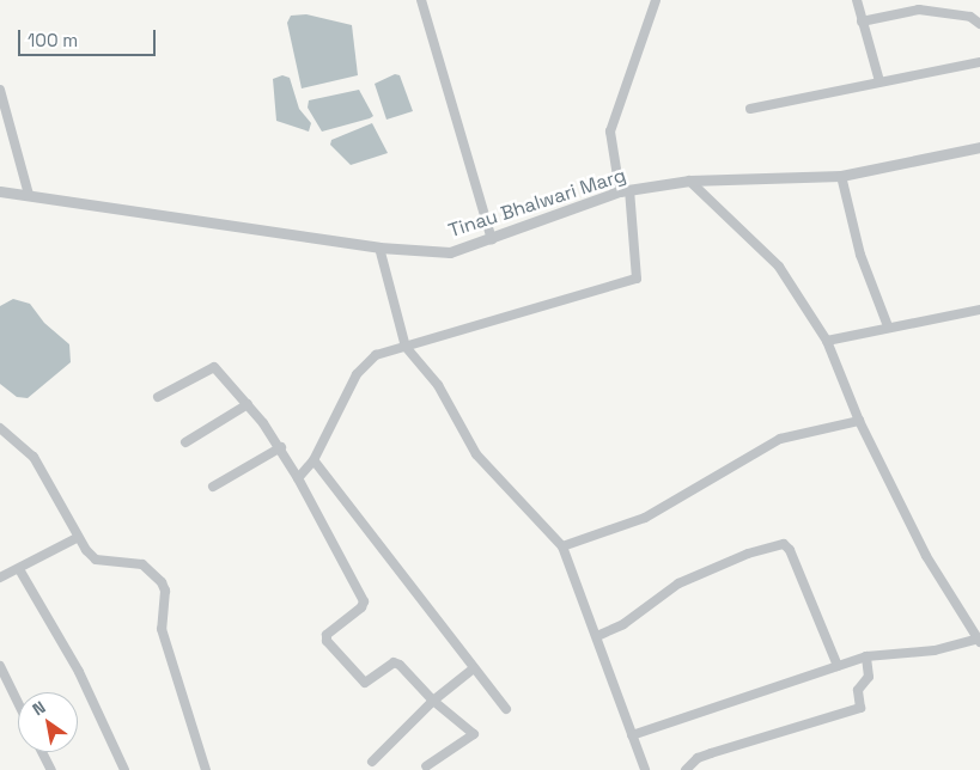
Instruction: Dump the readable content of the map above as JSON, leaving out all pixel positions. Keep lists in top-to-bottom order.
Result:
{
  "streets": {
    "street": ["Tinau Bhalwari Marg"]
  },
  "scale_bar": "100 m",
  "north": "top left"
}
